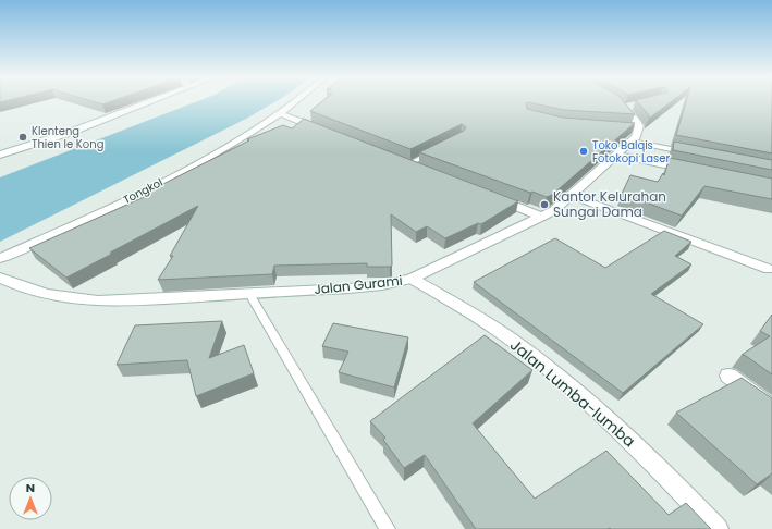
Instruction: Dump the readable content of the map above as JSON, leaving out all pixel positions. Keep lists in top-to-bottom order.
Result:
{
  "streets": {
    "street": ["Tongkol", "Jalan Gurami", "Jalan Lumba-lumba"]
  },
  "crossings": [
    ["Jalan Gurami", "Jalan Lumba-lumba"]
  ],
  "places": ["Klenteng Thien Ie Kong", "Toko Balqis Fotokopi Laser", "Kantor Kelurahan Sungai Dama"],
  "north": "top"
}
